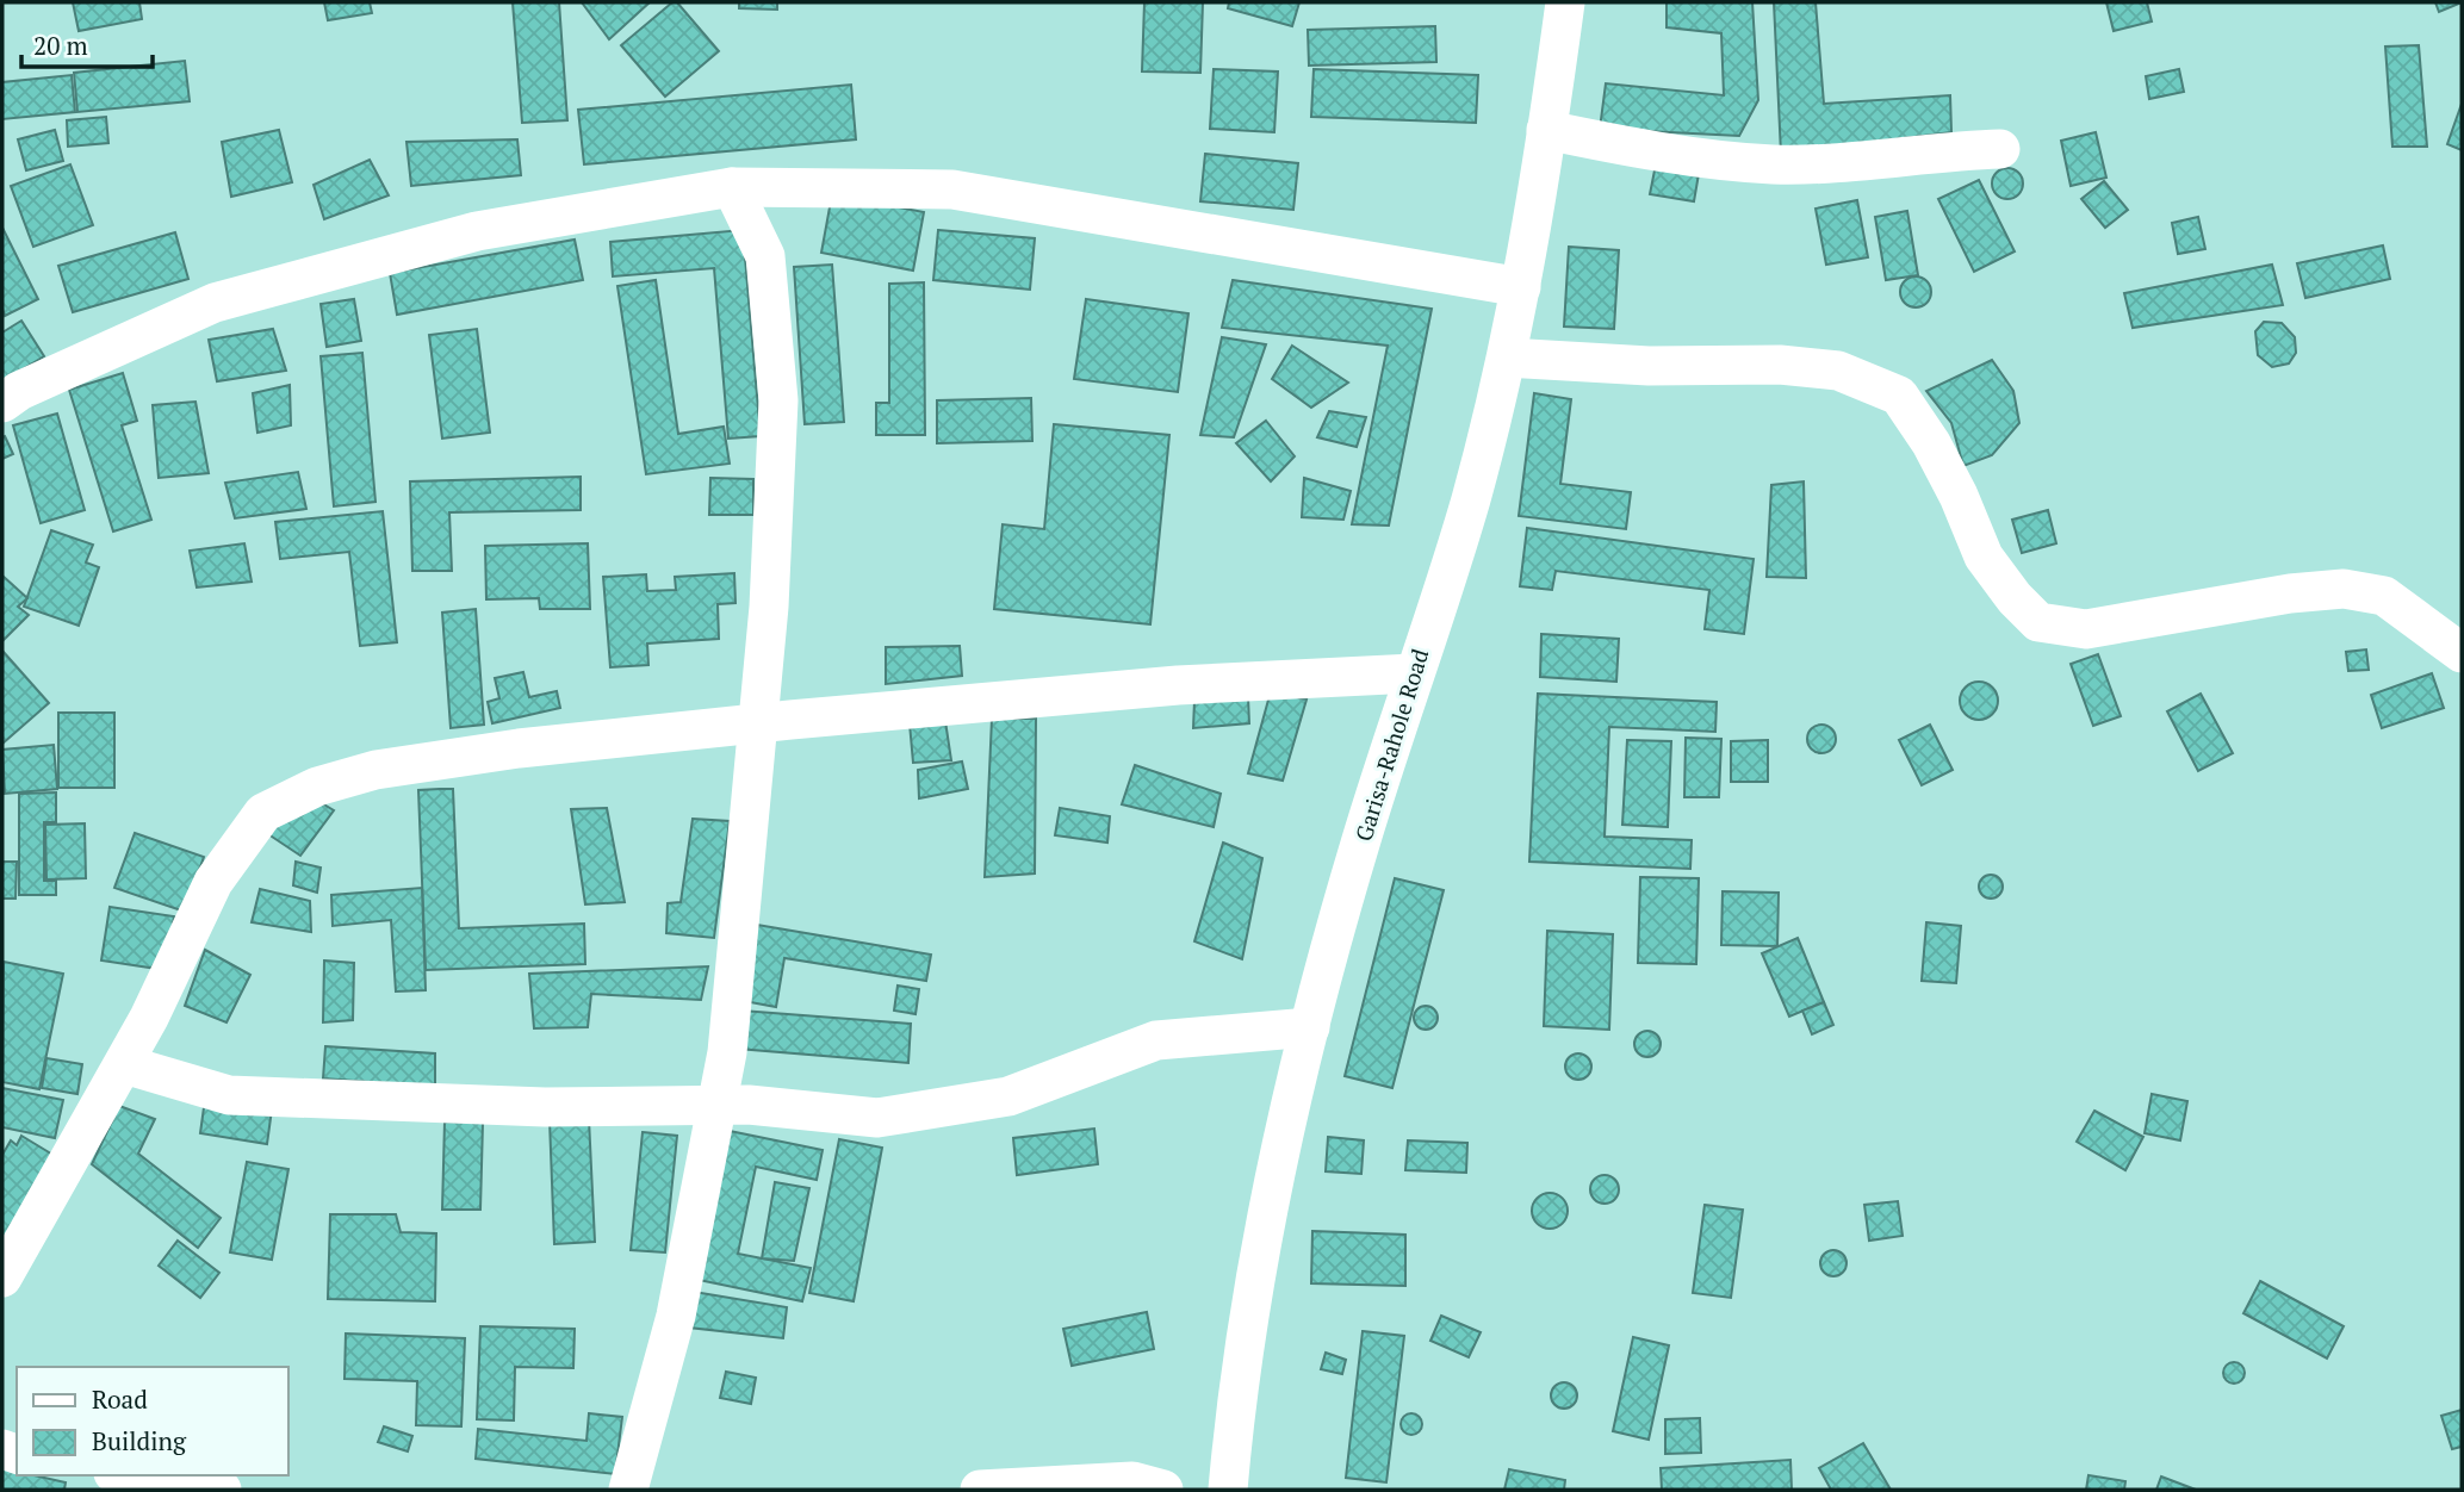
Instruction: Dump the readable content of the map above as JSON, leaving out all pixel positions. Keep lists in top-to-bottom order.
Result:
{
  "streets": {
    "street": ["Garisa-Rahole Road"]
  },
  "legend": ["Road", "Building"],
  "scale_bar": "20 m"
}
